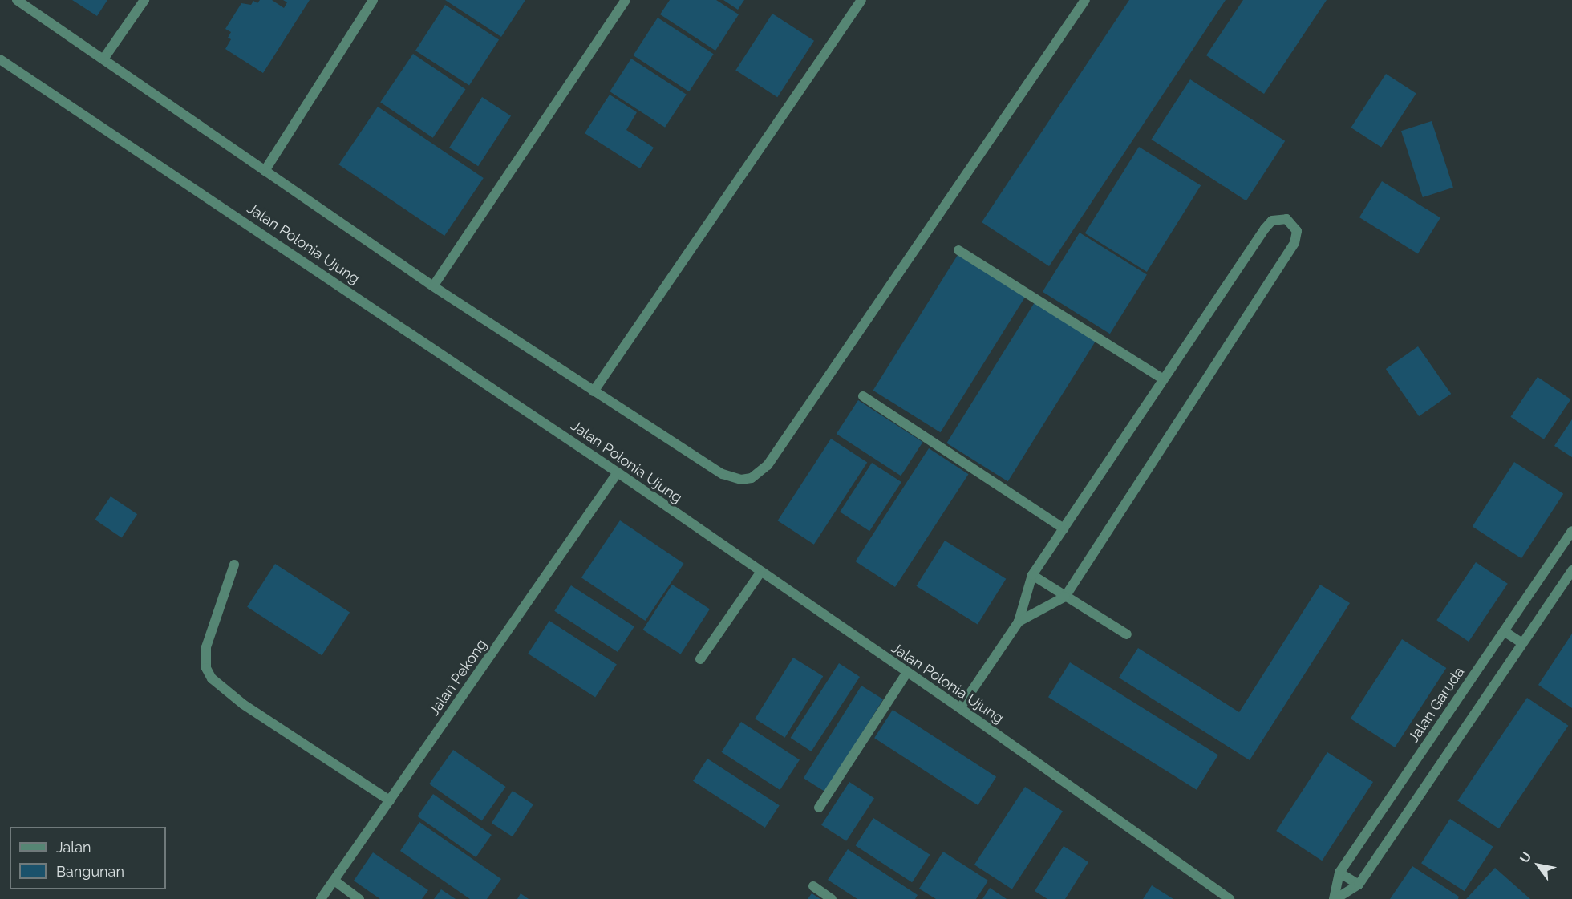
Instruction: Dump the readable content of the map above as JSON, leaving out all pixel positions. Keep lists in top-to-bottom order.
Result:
{
  "streets": {
    "street": ["Jalan Polonia Ujung", "Jalan Pekong", "Jalan Garuda"]
  },
  "crossings": [
    ["Jalan Polonia Ujung", "Jalan Pekong"]
  ],
  "legend": ["Jalan", "Bangunan"],
  "north": "top left"
}
